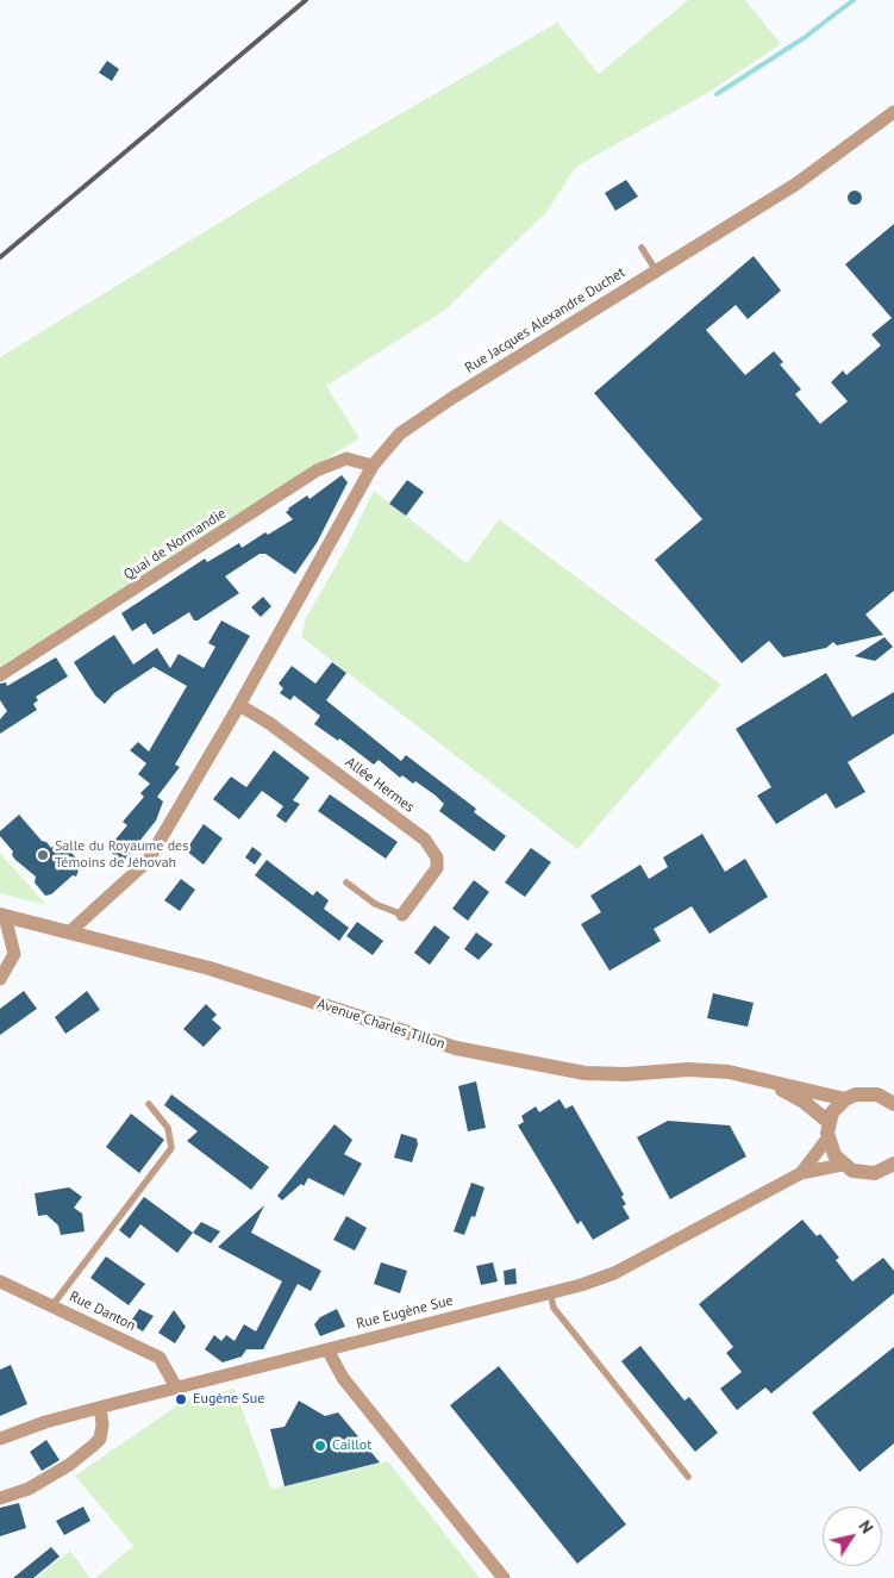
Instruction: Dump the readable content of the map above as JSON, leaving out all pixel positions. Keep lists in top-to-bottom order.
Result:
{
  "streets": {
    "street": [
      "Rue Jacques Alexandre Duchet",
      "Quai de Normandie",
      "Allée Hermes",
      "Avenue Charles Tillon",
      "Rue Danton",
      "Rue Eugène Sue"
    ]
  },
  "crossings": [
    ["Rue Jacques Alexandre Duchet", "Quai de Normandie"],
    ["Rue Jacques Alexandre Duchet", "Allée Hermes"],
    ["Rue Jacques Alexandre Duchet", "Avenue Charles Tillon"],
    ["Rue Danton", "Rue Eugène Sue"]
  ],
  "places": ["Salle du Royaume des Témoins de Jéhovah", "Eugène Sue", "Caillot"],
  "north": "top right"
}
